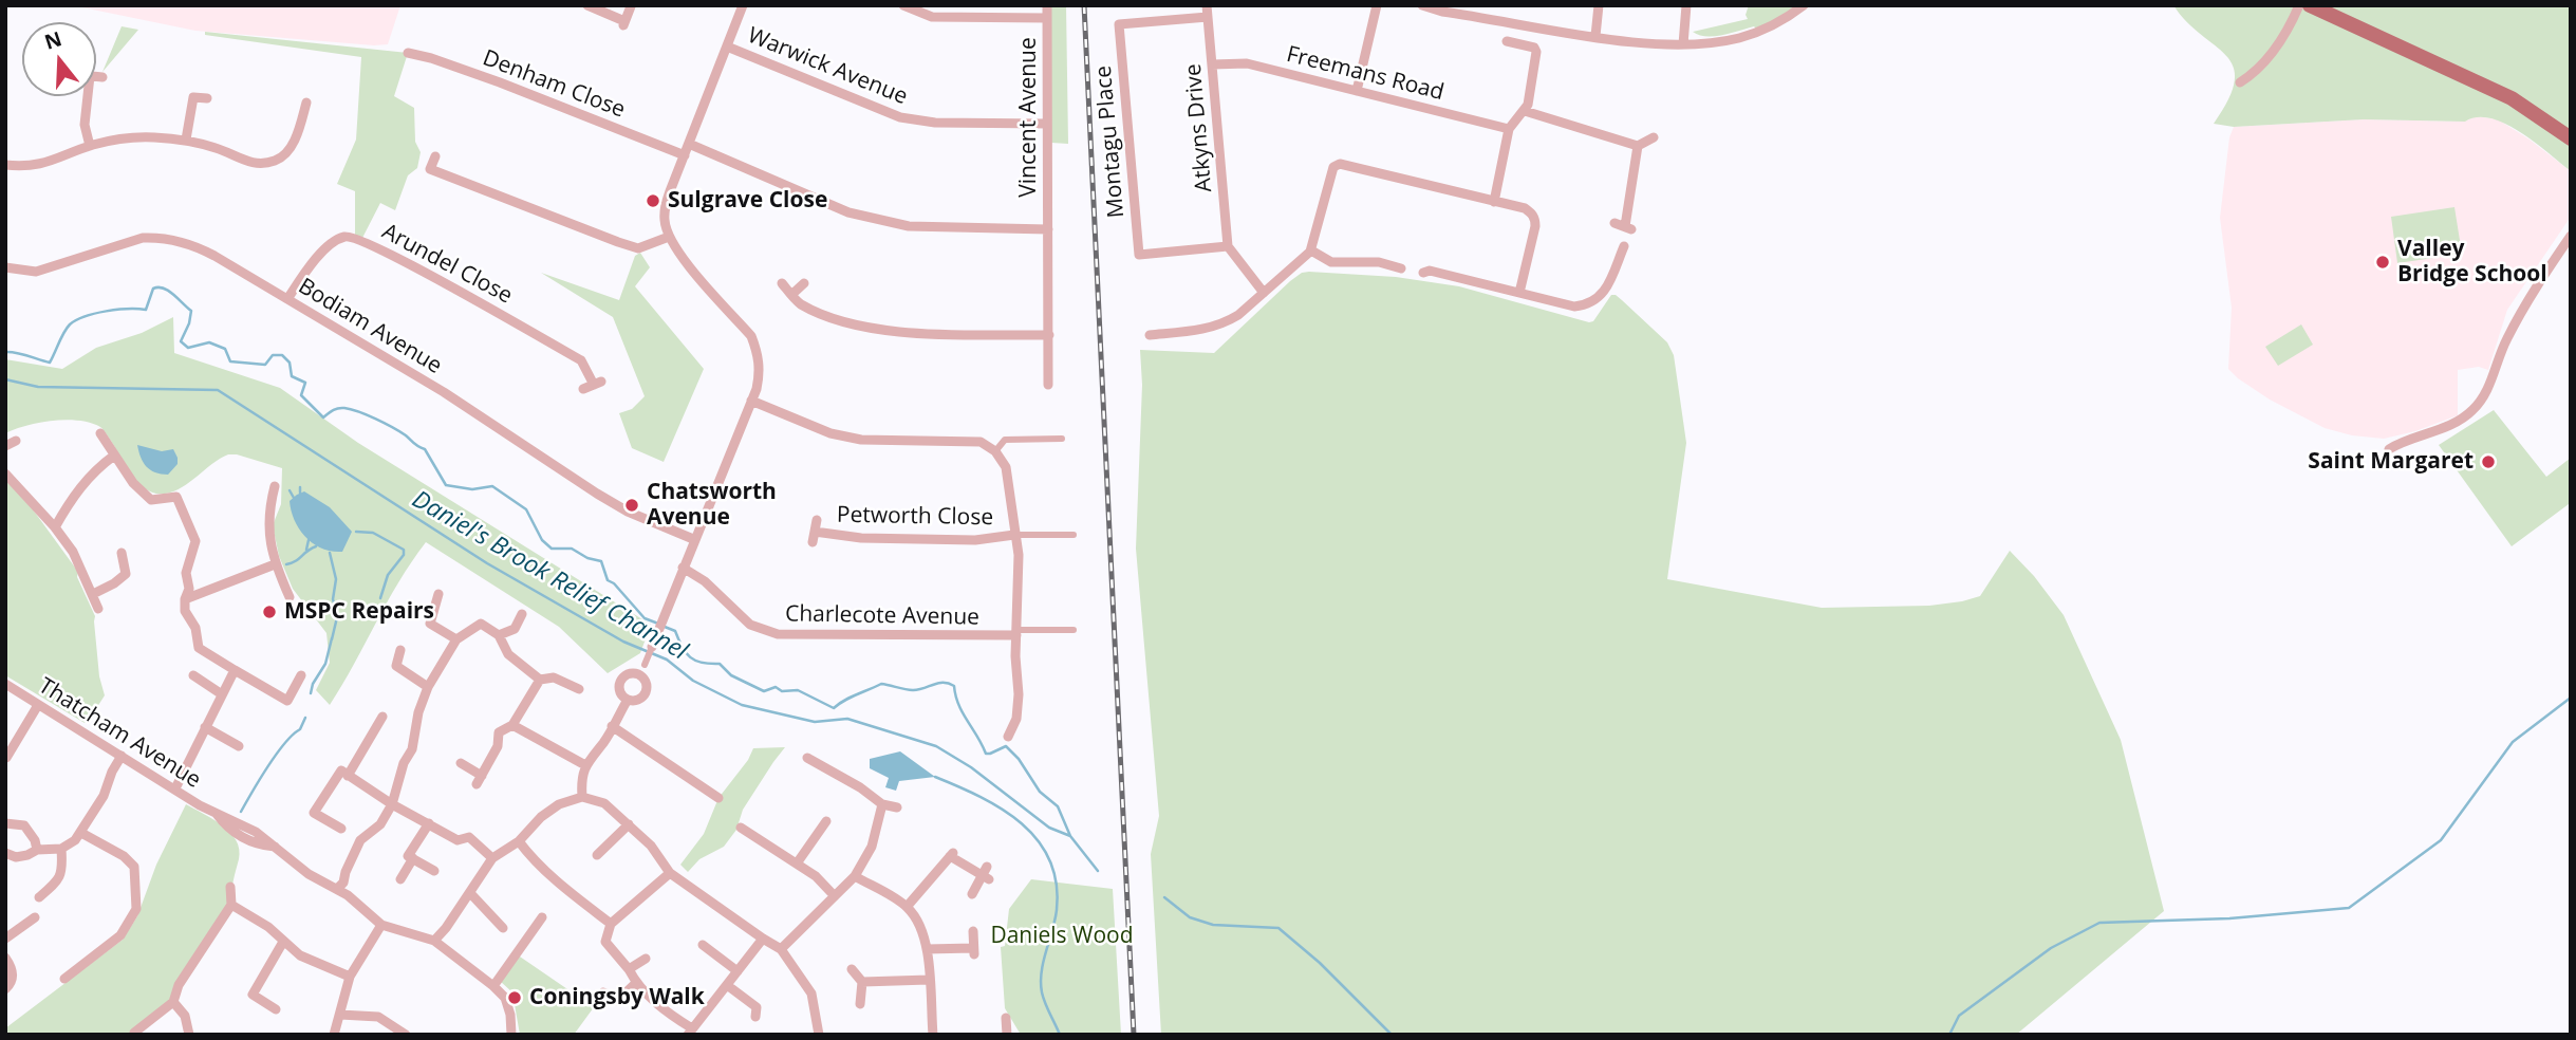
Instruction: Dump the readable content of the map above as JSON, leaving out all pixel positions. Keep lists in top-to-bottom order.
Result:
{
  "streets": {
    "street": [
      "Warwick Avenue",
      "Freemans Road",
      "Denham Close",
      "Vincent Avenue",
      "Atkyns Drive",
      "Montagu Place",
      "Arundel Close",
      "Bodiam Avenue",
      "Petworth Close",
      "Charlecote Avenue",
      "Thatcham Avenue"
    ]
  },
  "crossings": [
    ["Warwick Avenue", "Vincent Avenue"],
    ["Freemans Road", "Atkyns Drive"],
    ["Atkyns Drive", "Montagu Place"],
    ["Arundel Close", "Bodiam Avenue"]
  ],
  "water": ["Daniel's Brook Relief Channel"],
  "parks": ["Daniels Wood"],
  "places": [
    "Sulgrave Close",
    "Valley Bridge School",
    "Saint Margaret",
    "Chatsworth Avenue",
    "MSPC Repairs",
    "Coningsby Walk"
  ],
  "north": "top"
}
